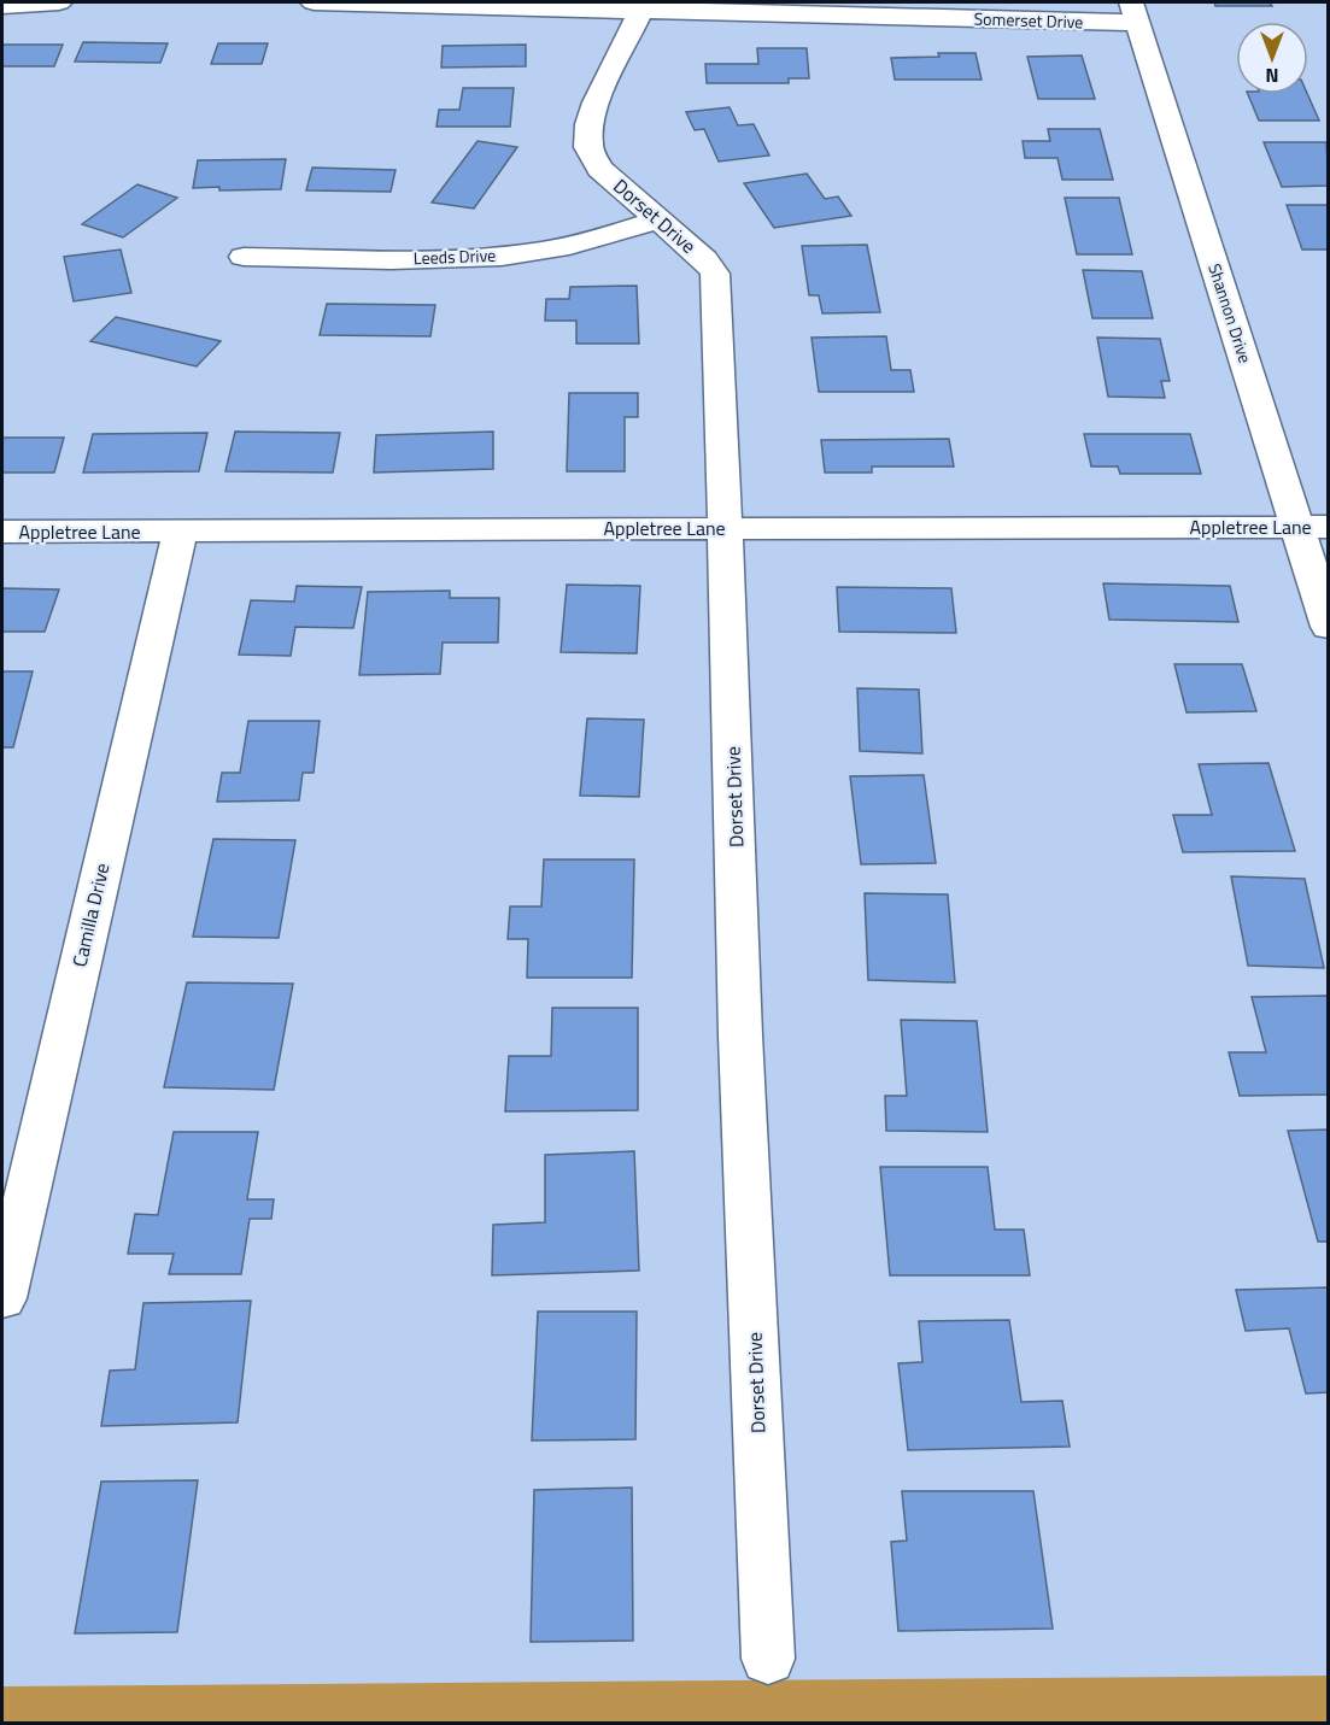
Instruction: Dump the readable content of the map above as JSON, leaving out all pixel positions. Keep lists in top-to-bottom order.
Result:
{
  "streets": {
    "street": [
      "Somerset Drive",
      "Dorset Drive",
      "Leeds Drive",
      "Shannon Drive",
      "Appletree Lane",
      "Camilla Drive"
    ]
  },
  "crossings": [
    ["Somerset Drive", "Dorset Drive"],
    ["Somerset Drive", "Shannon Drive"],
    ["Dorset Drive", "Leeds Drive"],
    ["Dorset Drive", "Appletree Lane"],
    ["Shannon Drive", "Appletree Lane"],
    ["Appletree Lane", "Camilla Drive"]
  ],
  "north": "bottom"
}
